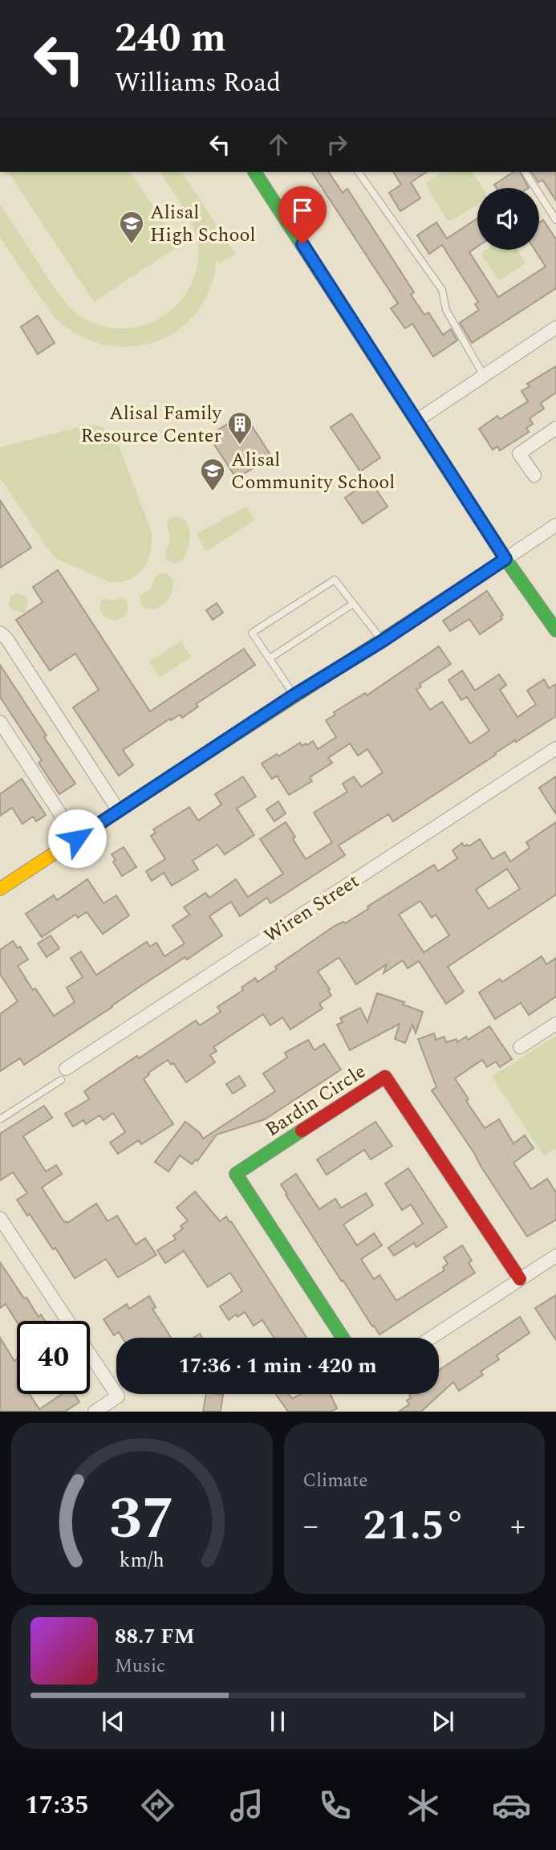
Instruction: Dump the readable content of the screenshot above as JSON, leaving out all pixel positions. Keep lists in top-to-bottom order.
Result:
{
  "streets": {
    "street": ["Wiren Street", "Bardin Circle"]
  },
  "places": {
    "school or university": ["Alisal High School", "Alisal Community School"],
    "building": ["Alisal Family Resource Center"]
  },
  "page": {
    "turn": ["240 m", "Williams Road"],
    "limit": "40",
    "trip": "17:36 · 1 min · 420 m",
    "tile": "Climate",
    "heat": ["−", "21.5°", "+"],
    "song": ["88.7 FM", "Music"],
    "tabs": "17:35",
    "gauge": ["37", "km/h"]
  }
}
